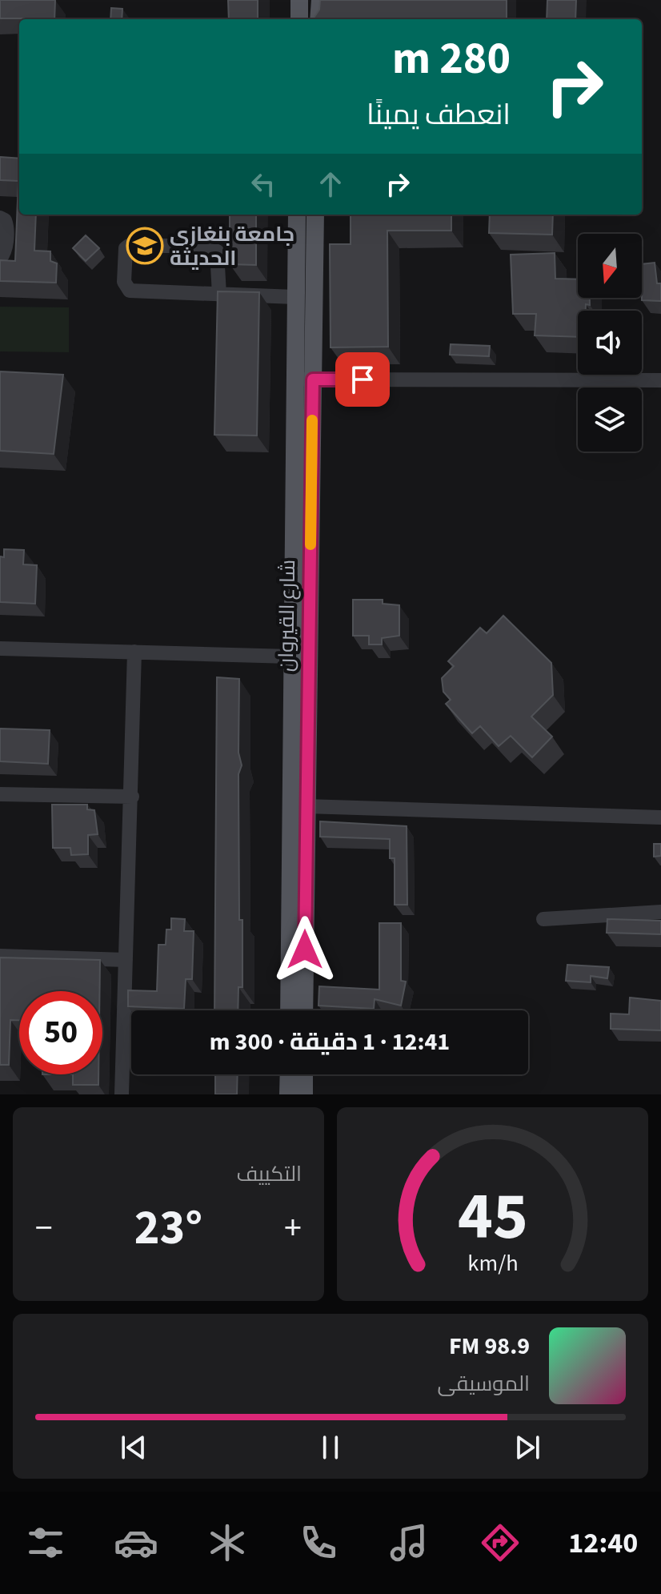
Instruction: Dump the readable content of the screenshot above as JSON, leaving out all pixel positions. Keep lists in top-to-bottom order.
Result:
{
  "streets": {
    "main road": ["شارع القيروان"]
  },
  "places": {
    "school or university": ["جامعة بنغازي الحديثة"]
  },
  "north": "bottom",
  "page": {
    "turn": ["280 m", "انعطف يمينًا"],
    "limit": "50",
    "trip": "12:41 · 1 دقيقة · 300 m",
    "tile": "التكييف",
    "heat": ["−", "23°", "+"],
    "song": ["98.9 FM", "الموسيقى"],
    "tabs": "12:40",
    "gauge": ["45", "km/h"]
  }
}
